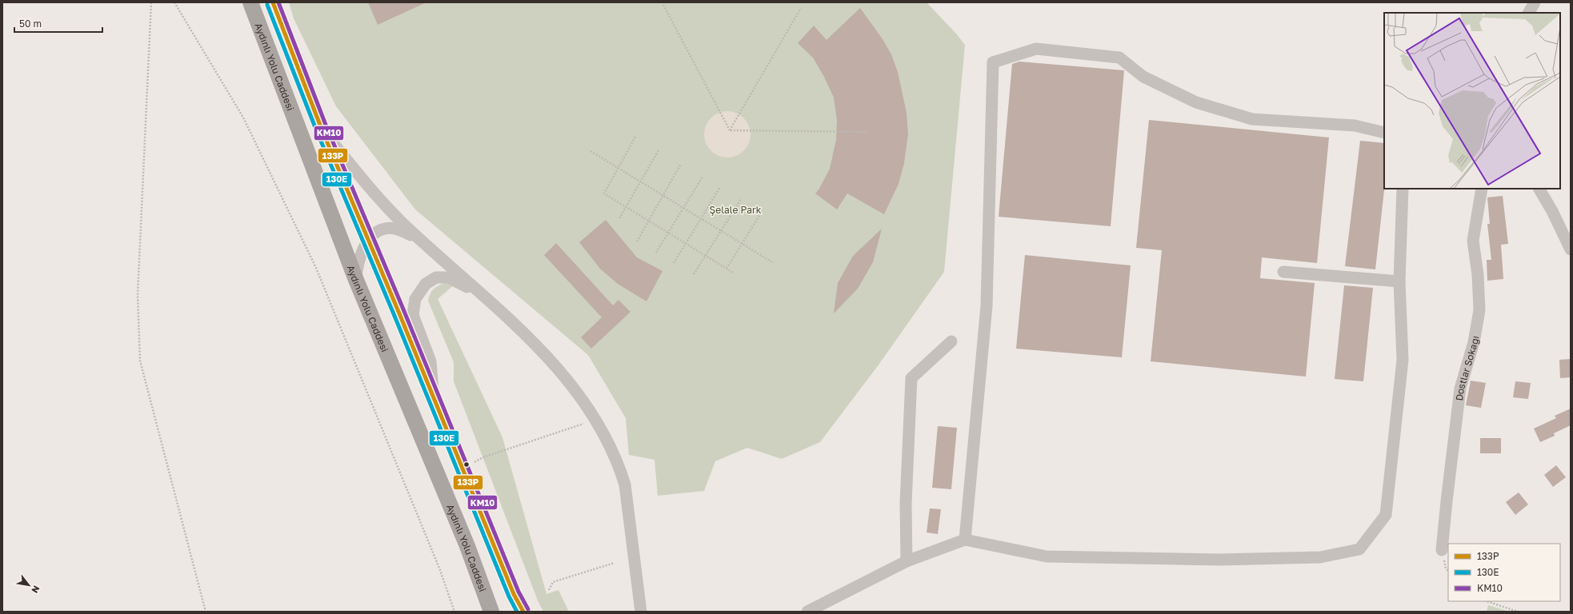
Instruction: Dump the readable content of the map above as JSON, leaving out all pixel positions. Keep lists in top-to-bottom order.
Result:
{
  "streets": {
    "main road": ["Aydınlı Yolu Caddesi"],
    "street": ["Dostlar Sokağı"]
  },
  "parks": ["Şelale Park"],
  "lines": ["transit line 133P", "transit line KM10", "transit line 130E"],
  "legend": ["133P", "130E", "KM10"],
  "scale_bar": "50 m",
  "north": "bottom right"
}
